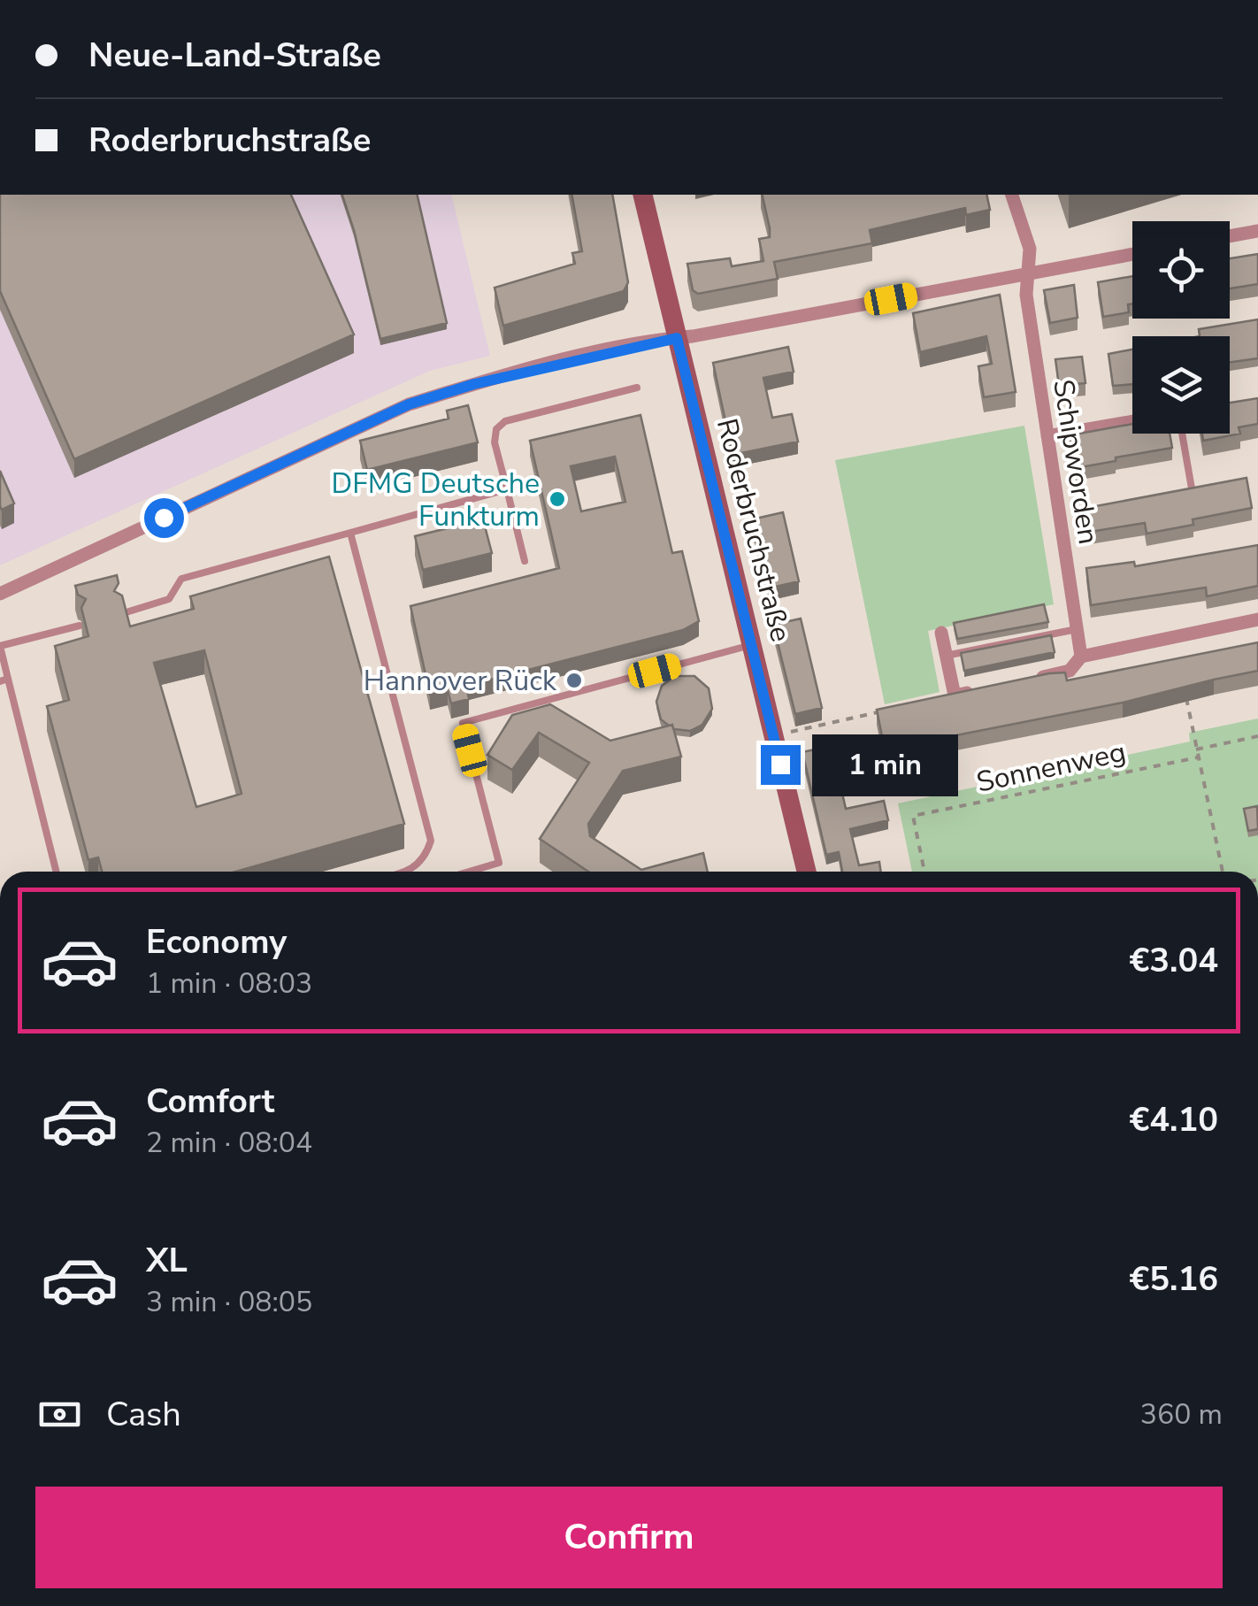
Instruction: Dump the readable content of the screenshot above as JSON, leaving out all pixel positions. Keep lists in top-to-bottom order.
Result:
{
  "streets": {
    "street": ["Schipworden", "Roderbruchstraße"],
    "path": ["Sonnenweg"]
  },
  "places": ["DFMG Deutsche Funkturm", "Hannover Rück"],
  "page": {
    "banner": ["Neue-Land-Straße", "Roderbruchstraße"],
    "bubble": "1 min",
    "list": [
      {
        "name": "Economy",
        "note": "1 min · 08:03",
        "value": "€3.04"
      },
      {
        "name": "Comfort",
        "note": "2 min · 08:04",
        "value": "€4.10"
      },
      {
        "name": "XL",
        "note": "3 min · 08:05",
        "value": "€5.16"
      }
    ],
    "pay": ["Cash", "360 m"],
    "buttons": "Confirm"
  }
}
